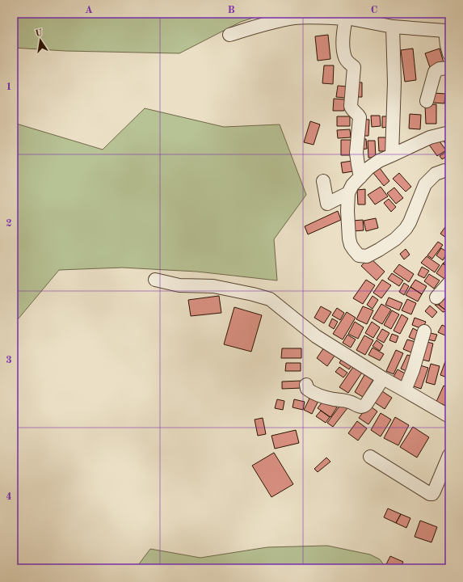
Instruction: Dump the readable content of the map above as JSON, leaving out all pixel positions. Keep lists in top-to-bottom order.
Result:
{
  "north": "top",
  "grid": {
    "columns": ["A", "B", "C"],
    "rows": [
      "1",
      "2",
      "3",
      "4"
    ]
  }
}
